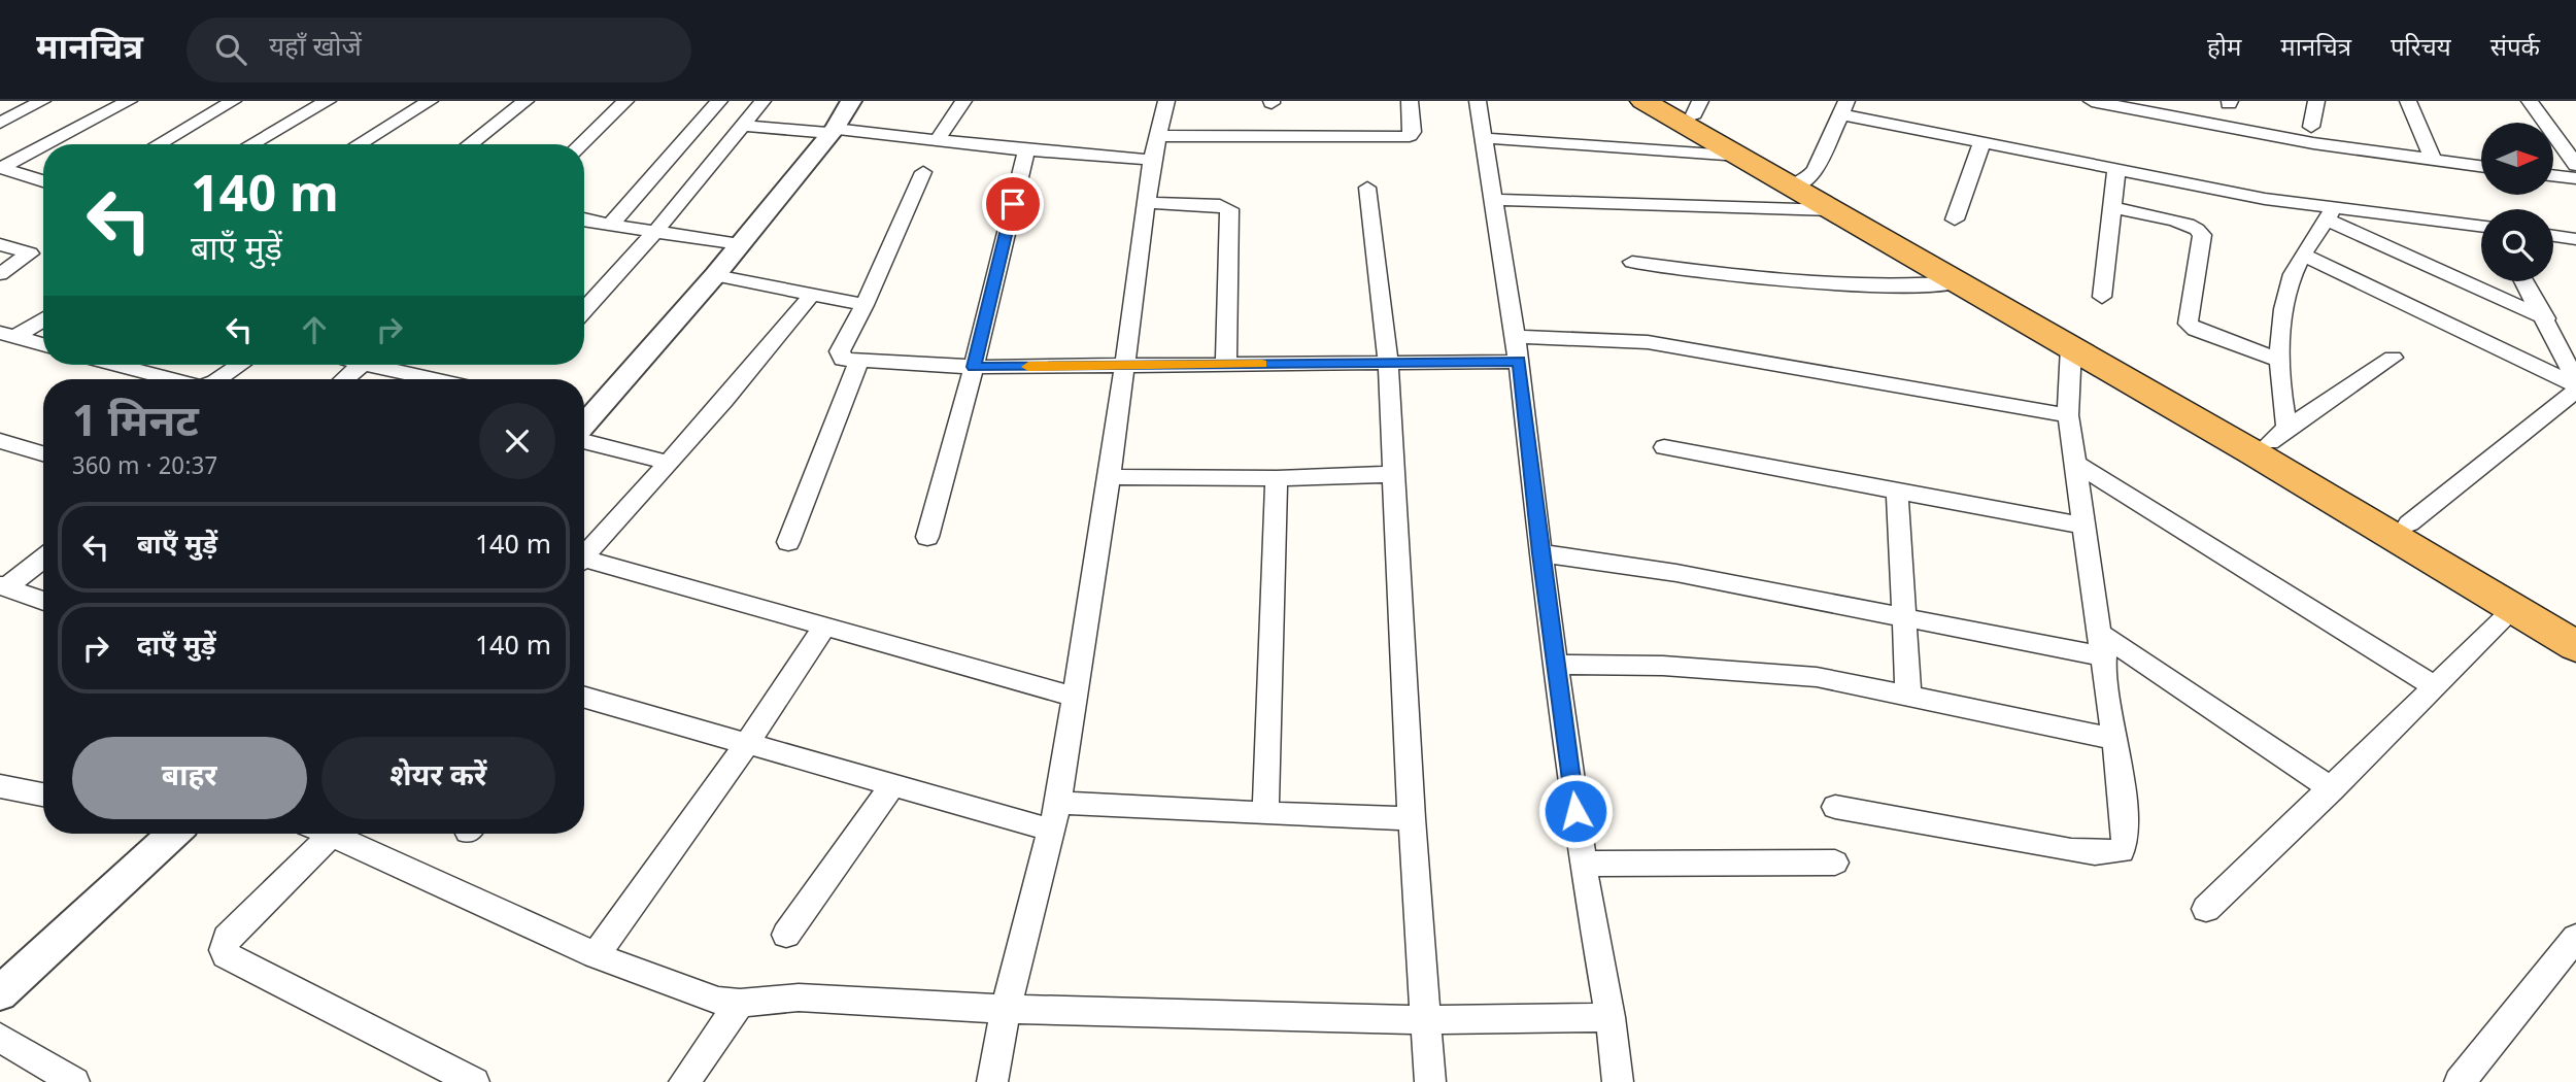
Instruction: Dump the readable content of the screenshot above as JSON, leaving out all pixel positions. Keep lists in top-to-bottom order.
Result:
{
  "north": "right",
  "page": {
    "header": "मानचित्र",
    "search": "यहाँ खोजें",
    "nav": [
      "होम",
      "मानचित्र",
      "परिचय",
      "संपर्क"
    ],
    "turn": ["140 m", "बाएँ मुड़ें"],
    "heading": ["1 मिनट", "360 m · 20:37"],
    "list": [
      {
        "name": "बाएँ मुड़ें",
        "value": "140 m"
      },
      {
        "name": "दाएँ मुड़ें",
        "value": "140 m"
      }
    ],
    "buttons": ["बाहर", "शेयर करें"]
  }
}
